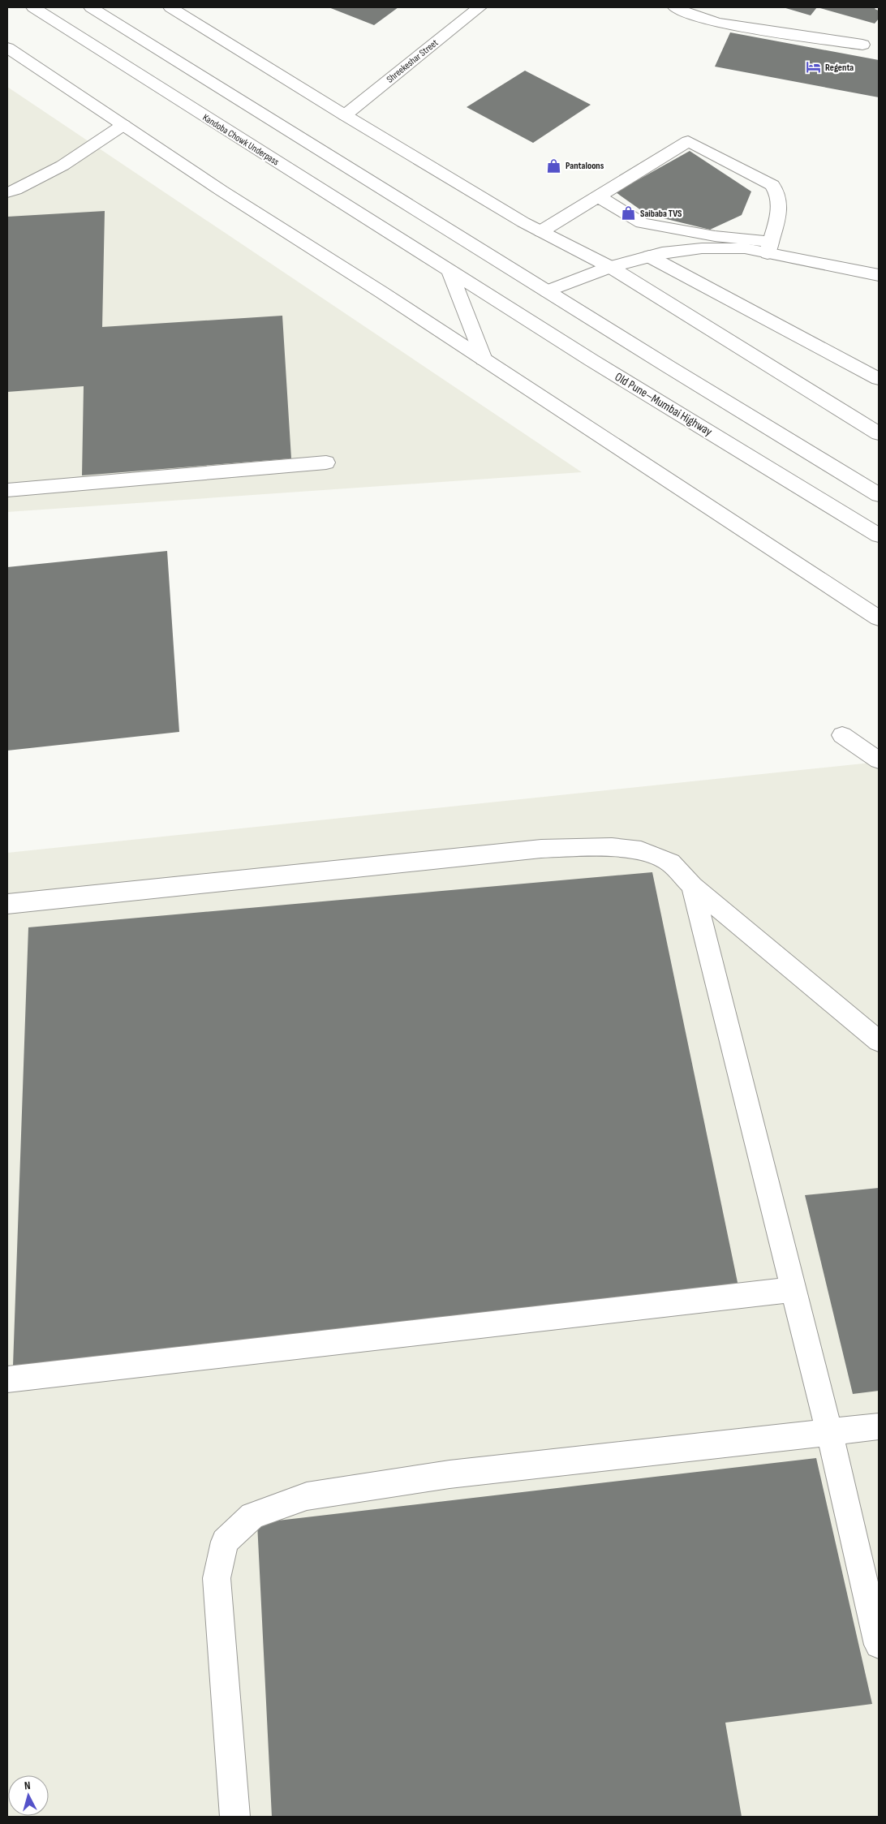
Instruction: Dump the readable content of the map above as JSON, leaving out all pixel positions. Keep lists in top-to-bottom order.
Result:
{
  "streets": {
    "main road": ["Shreekeshar Street", "Kandoba Chowk Underpass", "Old Pune–Mumbai Highway"]
  },
  "crossings": [
    ["Kandoba Chowk Underpass", "Old Pune–Mumbai Highway"]
  ],
  "places": {
    "hotel": ["Regenta"],
    "shop": ["Pantaloons", "Saibaba TVS"]
  },
  "north": "top"
}
